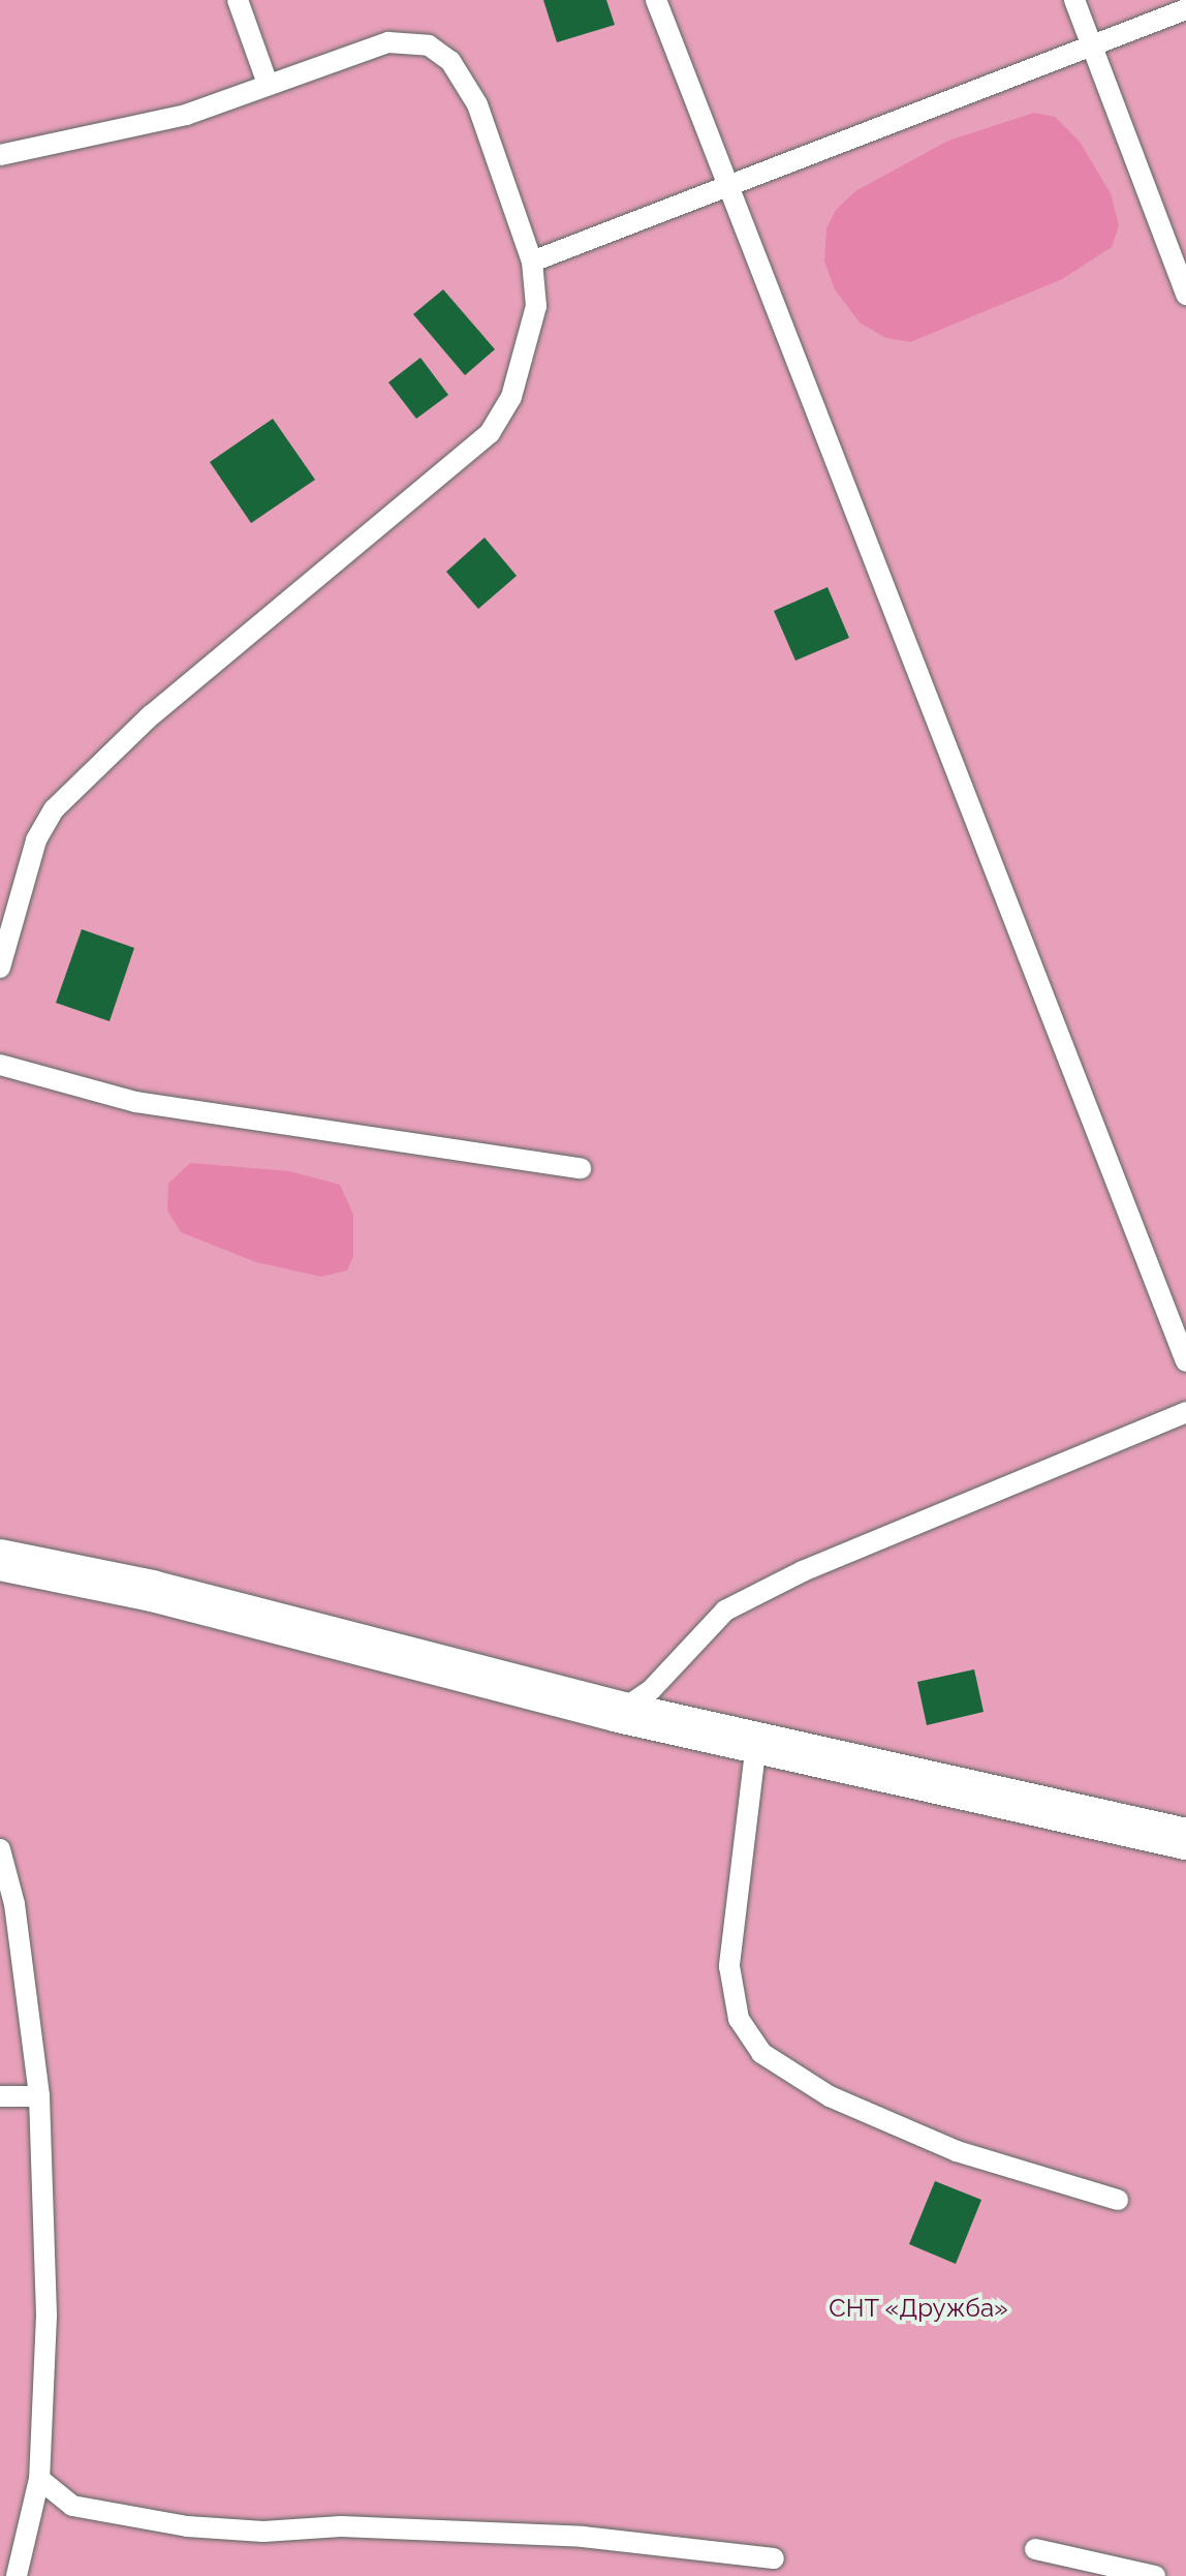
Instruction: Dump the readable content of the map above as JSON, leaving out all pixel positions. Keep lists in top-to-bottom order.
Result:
{
  "parks": ["СНТ «Дружба»"]
}
